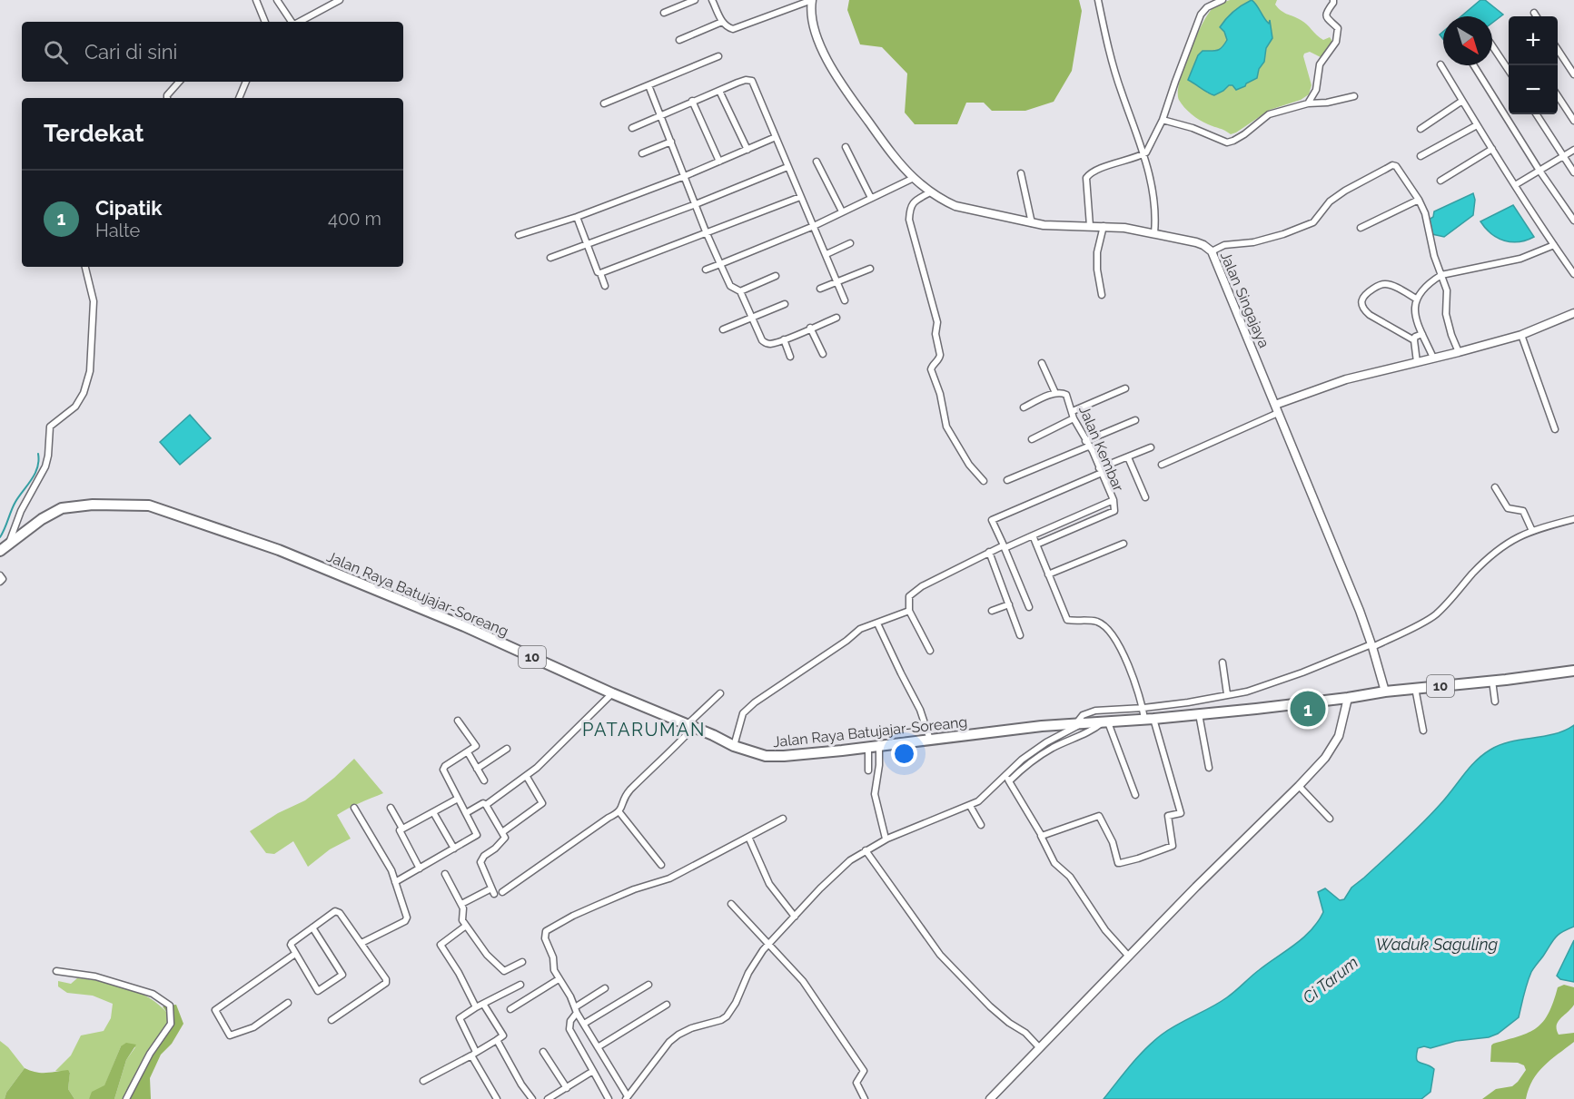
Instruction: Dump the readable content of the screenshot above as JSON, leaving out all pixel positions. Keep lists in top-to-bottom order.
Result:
{
  "streets": {
    "highway": ["Jalan Raya Batujajar-Soreang", "10"],
    "street": ["Jalan Singajaya", "Jalan Kembar"]
  },
  "crossings": [
    ["Jalan Singajaya", "Jalan Raya Batujajar-Soreang"]
  ],
  "districts": ["PATARUMAN"],
  "water": ["Waduk Saguling", "Ci Tarum"],
  "north": "bottom right",
  "page": {
    "map_buttons": ["+", "−"],
    "search": "Cari di sini",
    "heading": "Terdekat",
    "list": [
      {
        "mark": "1",
        "name": "Cipatik",
        "note": "Halte",
        "value": "400 m"
      }
    ],
    "pins": "1"
  }
}
